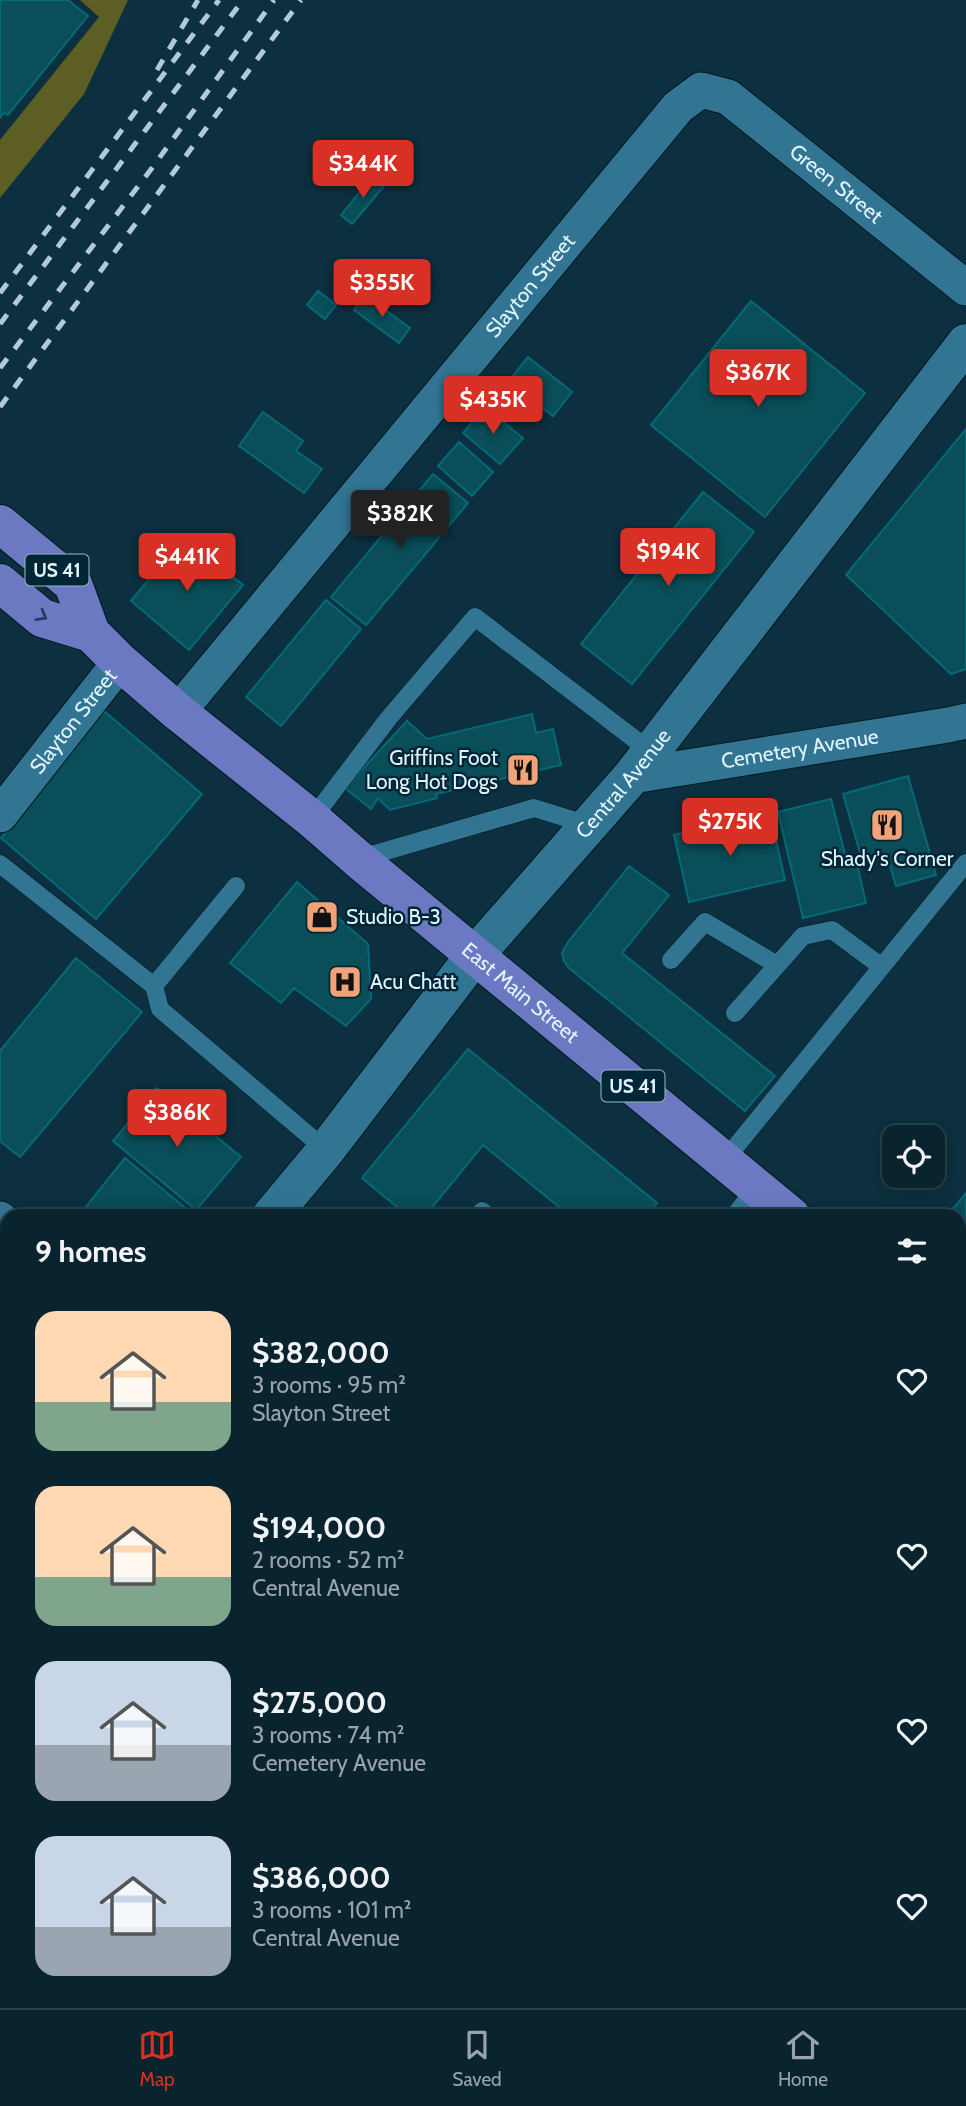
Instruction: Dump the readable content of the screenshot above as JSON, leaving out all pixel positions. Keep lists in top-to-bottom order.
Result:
{
  "streets": {
    "main road": ["US 41", "Central Avenue", "East Main Street"],
    "street": ["Green Street", "Slayton Street", "Cemetery Avenue"]
  },
  "crossings": [
    ["Green Street", "Slayton Street"],
    ["Slayton Street", "East Main Street"],
    ["Cemetery Avenue", "Central Avenue"],
    ["Central Avenue", "East Main Street"]
  ],
  "places": {
    "restaurant": ["Griffins Foot Long Hot Dogs", "Shady's Corner"],
    "shop": ["Studio B-3"],
    "hospital": ["Acu Chatt"]
  },
  "page": {
    "price": [
      "$344K",
      "$355K",
      "$367K",
      "$435K",
      "$382K",
      "$194K",
      "$441K",
      "$275K",
      "$386K"
    ],
    "heading": "9 homes",
    "list": [
      {
        "name": "$382,000",
        "note": "3 rooms · 95 m² · Slayton Street"
      },
      {
        "name": "$194,000",
        "note": "2 rooms · 52 m² · Central Avenue"
      },
      {
        "name": "$275,000",
        "note": "3 rooms · 74 m² · Cemetery Avenue"
      },
      {
        "name": "$386,000",
        "note": "3 rooms · 101 m² · Central Avenue"
      }
    ],
    "tabs": ["Map", "Saved", "Home"]
  }
}
